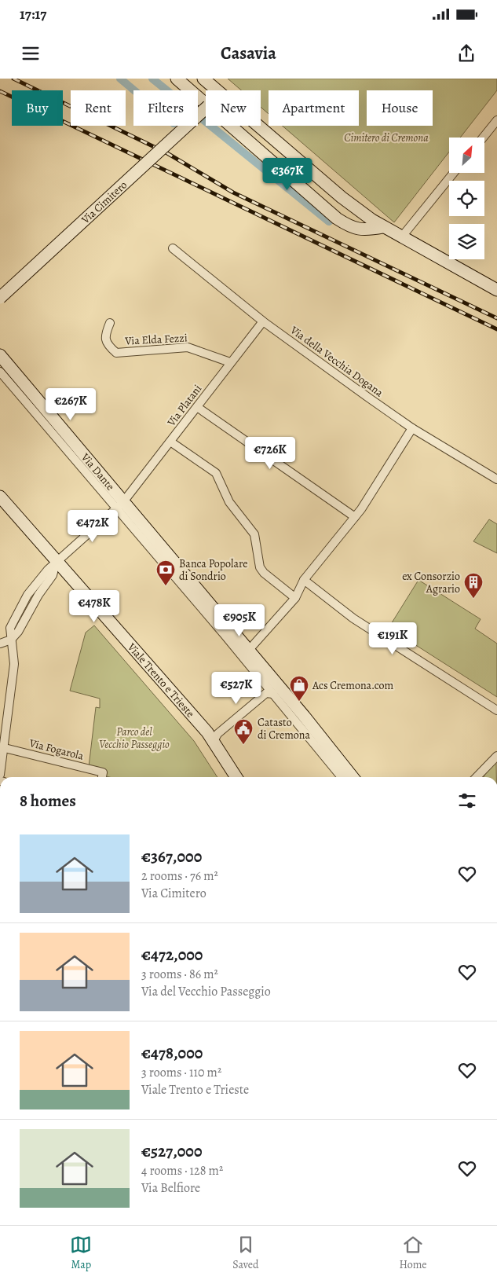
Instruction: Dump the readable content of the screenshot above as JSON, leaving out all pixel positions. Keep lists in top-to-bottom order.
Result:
{
  "streets": {
    "main road": ["Via Cimitero", "Via Dante", "Viale Trento e Trieste"],
    "street": [
      "Via Elda Fezzi",
      "Via della Vecchia Dogana",
      "Via Platani",
      "Via Fogarola"
    ]
  },
  "crossings": [
    ["Via Elda Fezzi", "Via Platani"],
    ["Via della Vecchia Dogana", "Via Platani"],
    ["Via Platani", "Via Dante"],
    ["Via Platani", "Viale Trento e Trieste"],
    ["Via Platani", "Via Fogarola"]
  ],
  "parks": ["Cimitero di Cremona", "Parco del Vecchio Passeggio"],
  "places": {
    "bank": ["Banca Popolare di Sondrio"],
    "building": ["ex Consorzio Agrario"],
    "shop": ["Acs Cremona.com"],
    "public building": ["Catasto di Cremona"]
  },
  "north": "top right",
  "page": {
    "status": "17:17",
    "header": "Casavia",
    "chip": [
      "Buy",
      "Rent",
      "Filters",
      "New",
      "Apartment",
      "House"
    ],
    "price": [
      "€367K",
      "€267K",
      "€726K",
      "€472K",
      "€478K",
      "€905K",
      "€191K",
      "€527K"
    ],
    "heading": "8 homes",
    "list": [
      {
        "name": "€367,000",
        "note": "2 rooms · 76 m² · Via Cimitero"
      },
      {
        "name": "€472,000",
        "note": "3 rooms · 86 m² · Via del Vecchio Passeggio"
      },
      {
        "name": "€478,000",
        "note": "3 rooms · 110 m² · Viale Trento e Trieste"
      },
      {
        "name": "€527,000",
        "note": "4 rooms · 128 m² · Via Belfiore"
      }
    ],
    "tabs": ["Map", "Saved", "Home"]
  }
}
